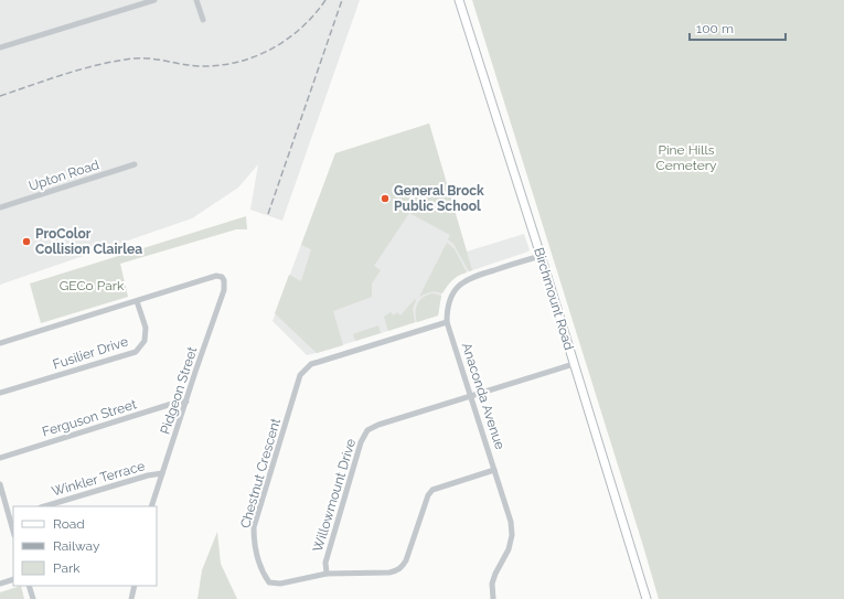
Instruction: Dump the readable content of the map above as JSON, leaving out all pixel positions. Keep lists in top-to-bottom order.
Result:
{
  "streets": {
    "main road": ["Birchmount Road"],
    "street": [
      "Upton Road",
      "Fusilier Drive",
      "Pidgeon Street",
      "Anaconda Avenue",
      "Ferguson Street",
      "Chestnut Crescent",
      "Winkler Terrace",
      "Willowmount Drive"
    ]
  },
  "crossings": [
    ["Birchmount Road", "Anaconda Avenue"],
    ["Birchmount Road", "Willowmount Drive"],
    ["Fusilier Drive", "Pidgeon Street"],
    ["Pidgeon Street", "Ferguson Street"],
    ["Pidgeon Street", "Winkler Terrace"],
    ["Anaconda Avenue", "Chestnut Crescent"],
    ["Anaconda Avenue", "Willowmount Drive"],
    ["Chestnut Crescent", "Willowmount Drive"]
  ],
  "parks": ["Pine Hills Cemetery", "GECo Park"],
  "places": ["General Brock Public School", "ProColor Collision Clairlea"],
  "legend": ["Road", "Railway", "Park"],
  "scale_bar": "100 m"
}
